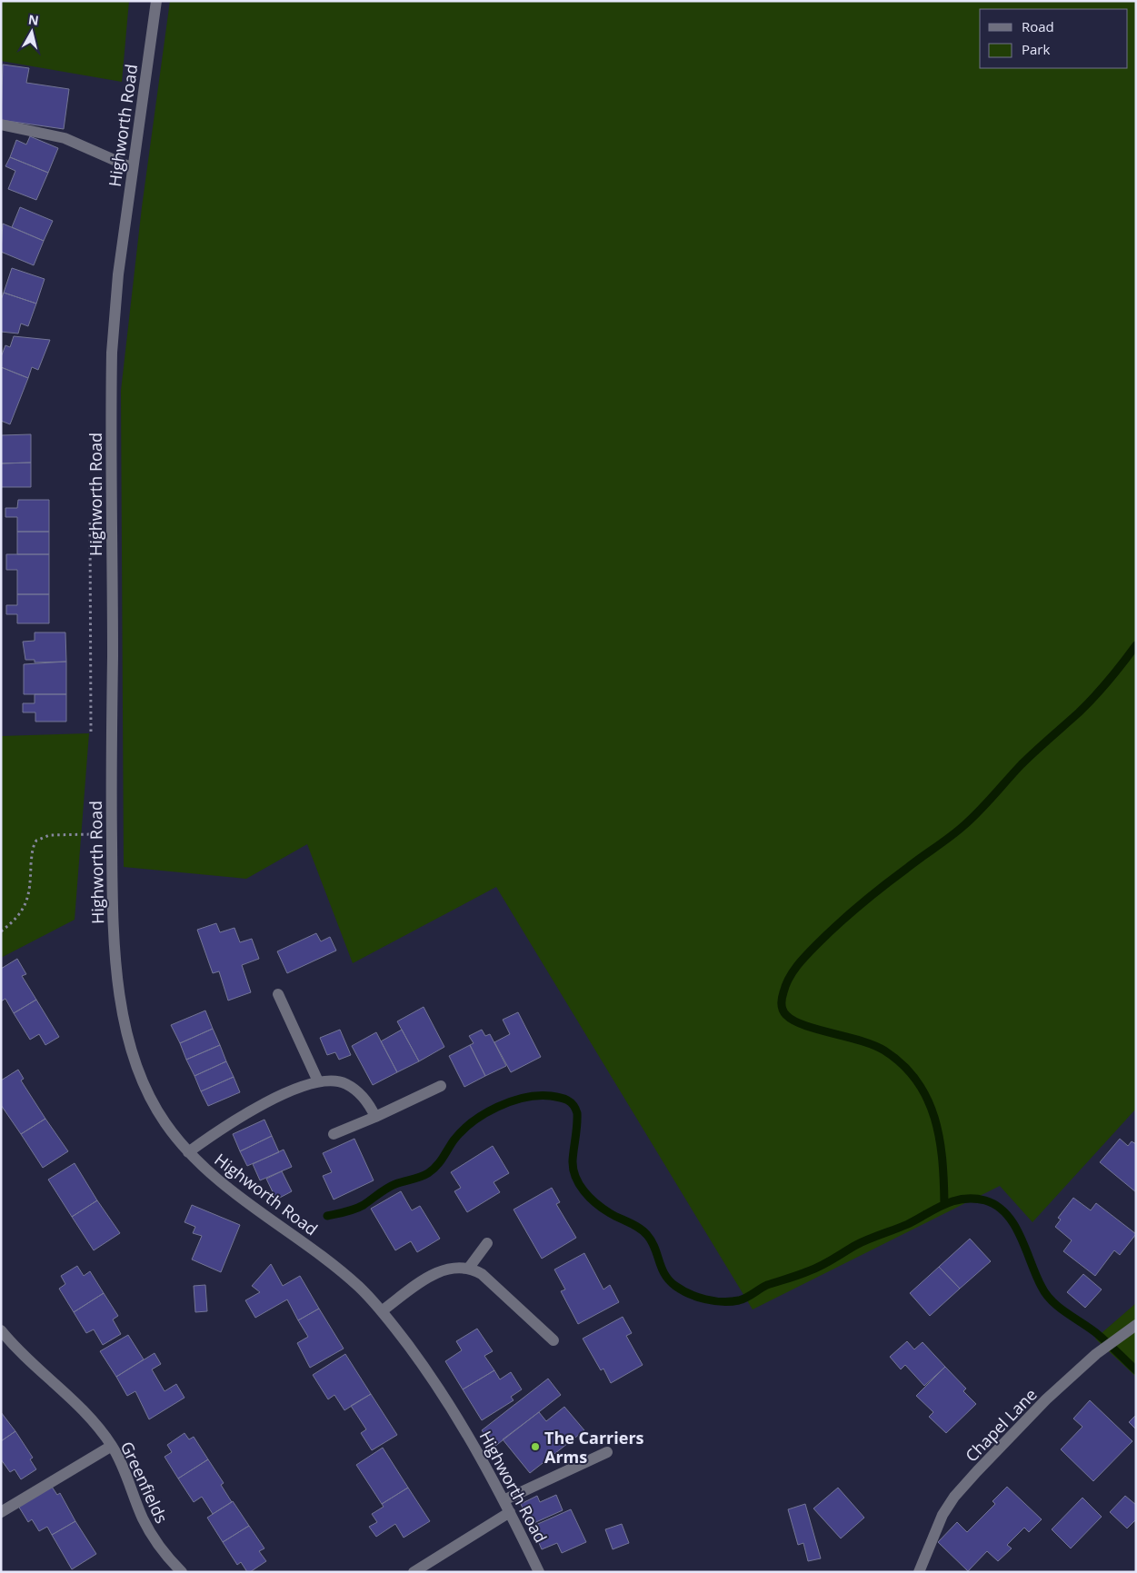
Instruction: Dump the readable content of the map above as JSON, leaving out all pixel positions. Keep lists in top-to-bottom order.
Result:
{
  "streets": {
    "street": ["Highworth Road", "Chapel Lane", "Greenfields"]
  },
  "places": ["The Carriers Arms"],
  "legend": ["Road", "Park"],
  "north": "top"
}
